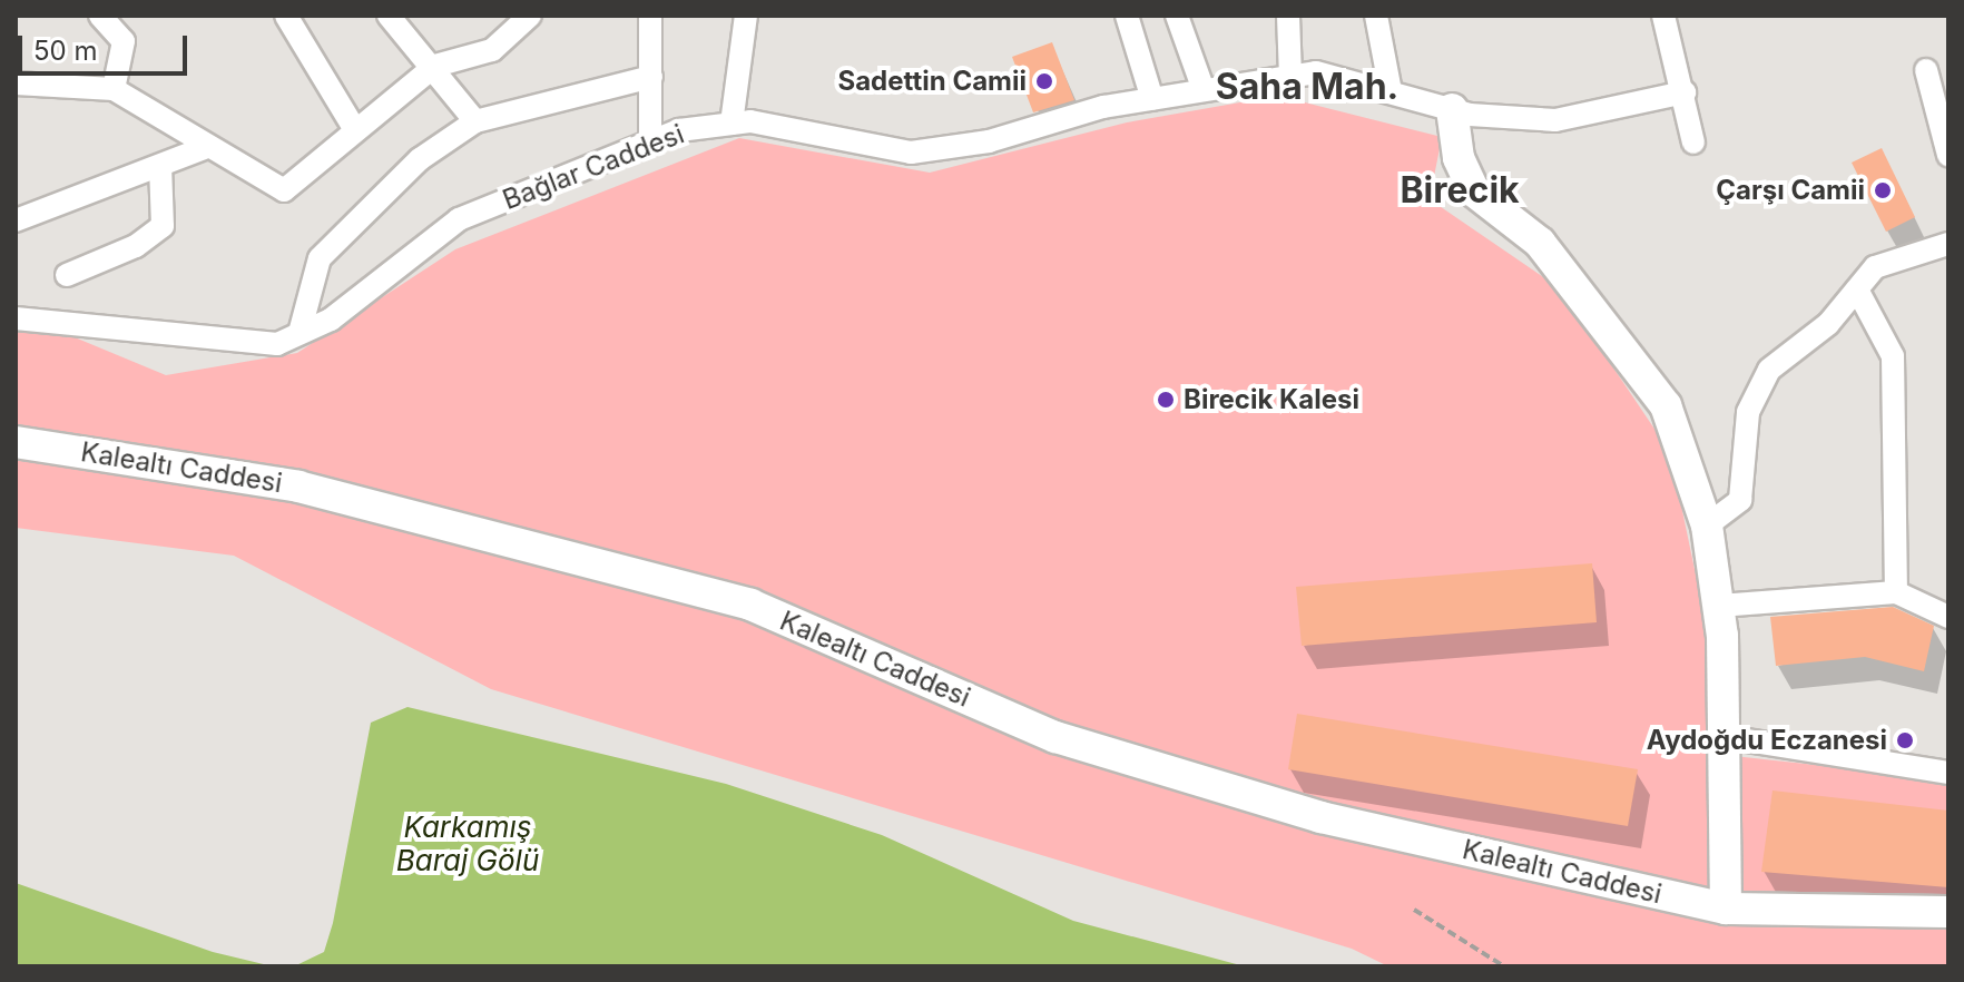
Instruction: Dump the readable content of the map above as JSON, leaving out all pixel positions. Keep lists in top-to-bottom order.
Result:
{
  "streets": {
    "street": ["Bağlar Caddesi", "Kalealtı Caddesi"]
  },
  "districts": ["Saha Mah.", "Birecik"],
  "water": ["Karkamış Baraj Gölü"],
  "places": [
    "Sadettin Camii",
    "Çarşı Camii",
    "Birecik Kalesi",
    "Aydoğdu Eczanesi"
  ],
  "scale_bar": "50 m"
}
